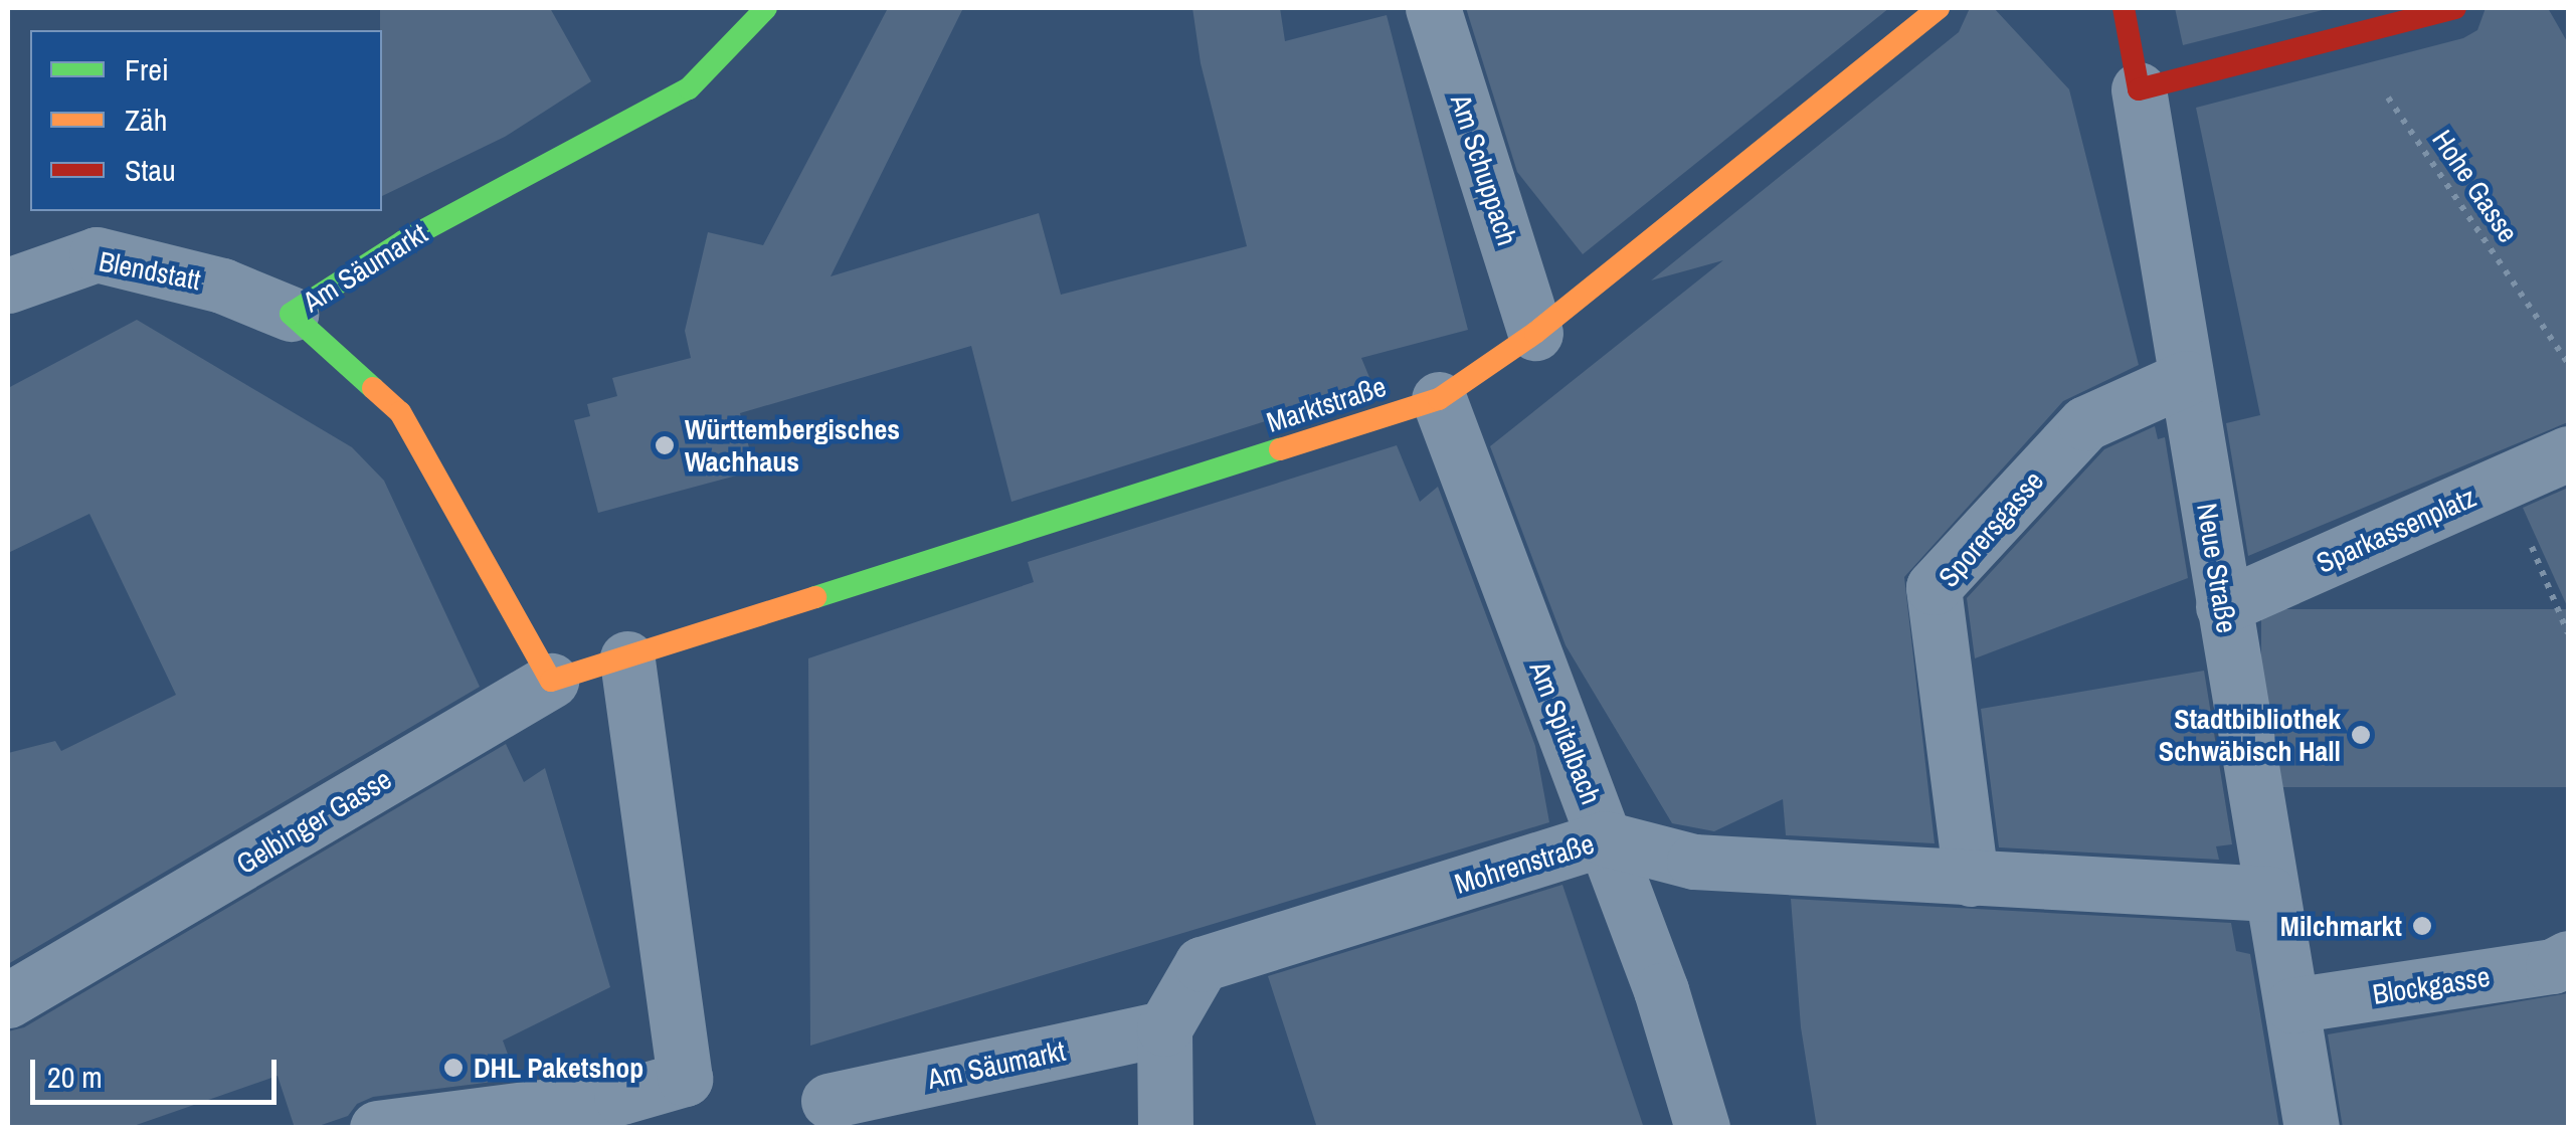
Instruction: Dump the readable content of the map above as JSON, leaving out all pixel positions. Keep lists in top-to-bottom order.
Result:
{
  "streets": {
    "street": [
      "Am Schuppach",
      "Am Säumarkt",
      "Blendstatt",
      "Marktstraße",
      "Sporersgasse",
      "Sparkassenplatz",
      "Neue Straße",
      "Am Spitalbach",
      "Gelbinger Gasse",
      "Mohrenstraße",
      "Blockgasse"
    ],
    "path": ["Hohe Gasse"]
  },
  "crossings": [
    ["Am Schuppach", "Marktstraße"],
    ["Am Säumarkt", "Blendstatt"],
    ["Am Säumarkt", "Gelbinger Gasse"],
    ["Am Säumarkt", "Mohrenstraße"],
    ["Marktstraße", "Am Spitalbach"],
    ["Marktstraße", "Gelbinger Gasse"],
    ["Sporersgasse", "Neue Straße"],
    ["Sporersgasse", "Mohrenstraße"],
    ["Sparkassenplatz", "Neue Straße"],
    ["Neue Straße", "Mohrenstraße"],
    ["Neue Straße", "Blockgasse"],
    ["Am Spitalbach", "Mohrenstraße"]
  ],
  "places": [
    "Württembergisches Wachhaus",
    "Stadtbibliothek Schwäbisch Hall",
    "Milchmarkt",
    "DHL Paketshop"
  ],
  "legend": ["Frei", "Zäh", "Stau"],
  "scale_bar": "20 m"
}
